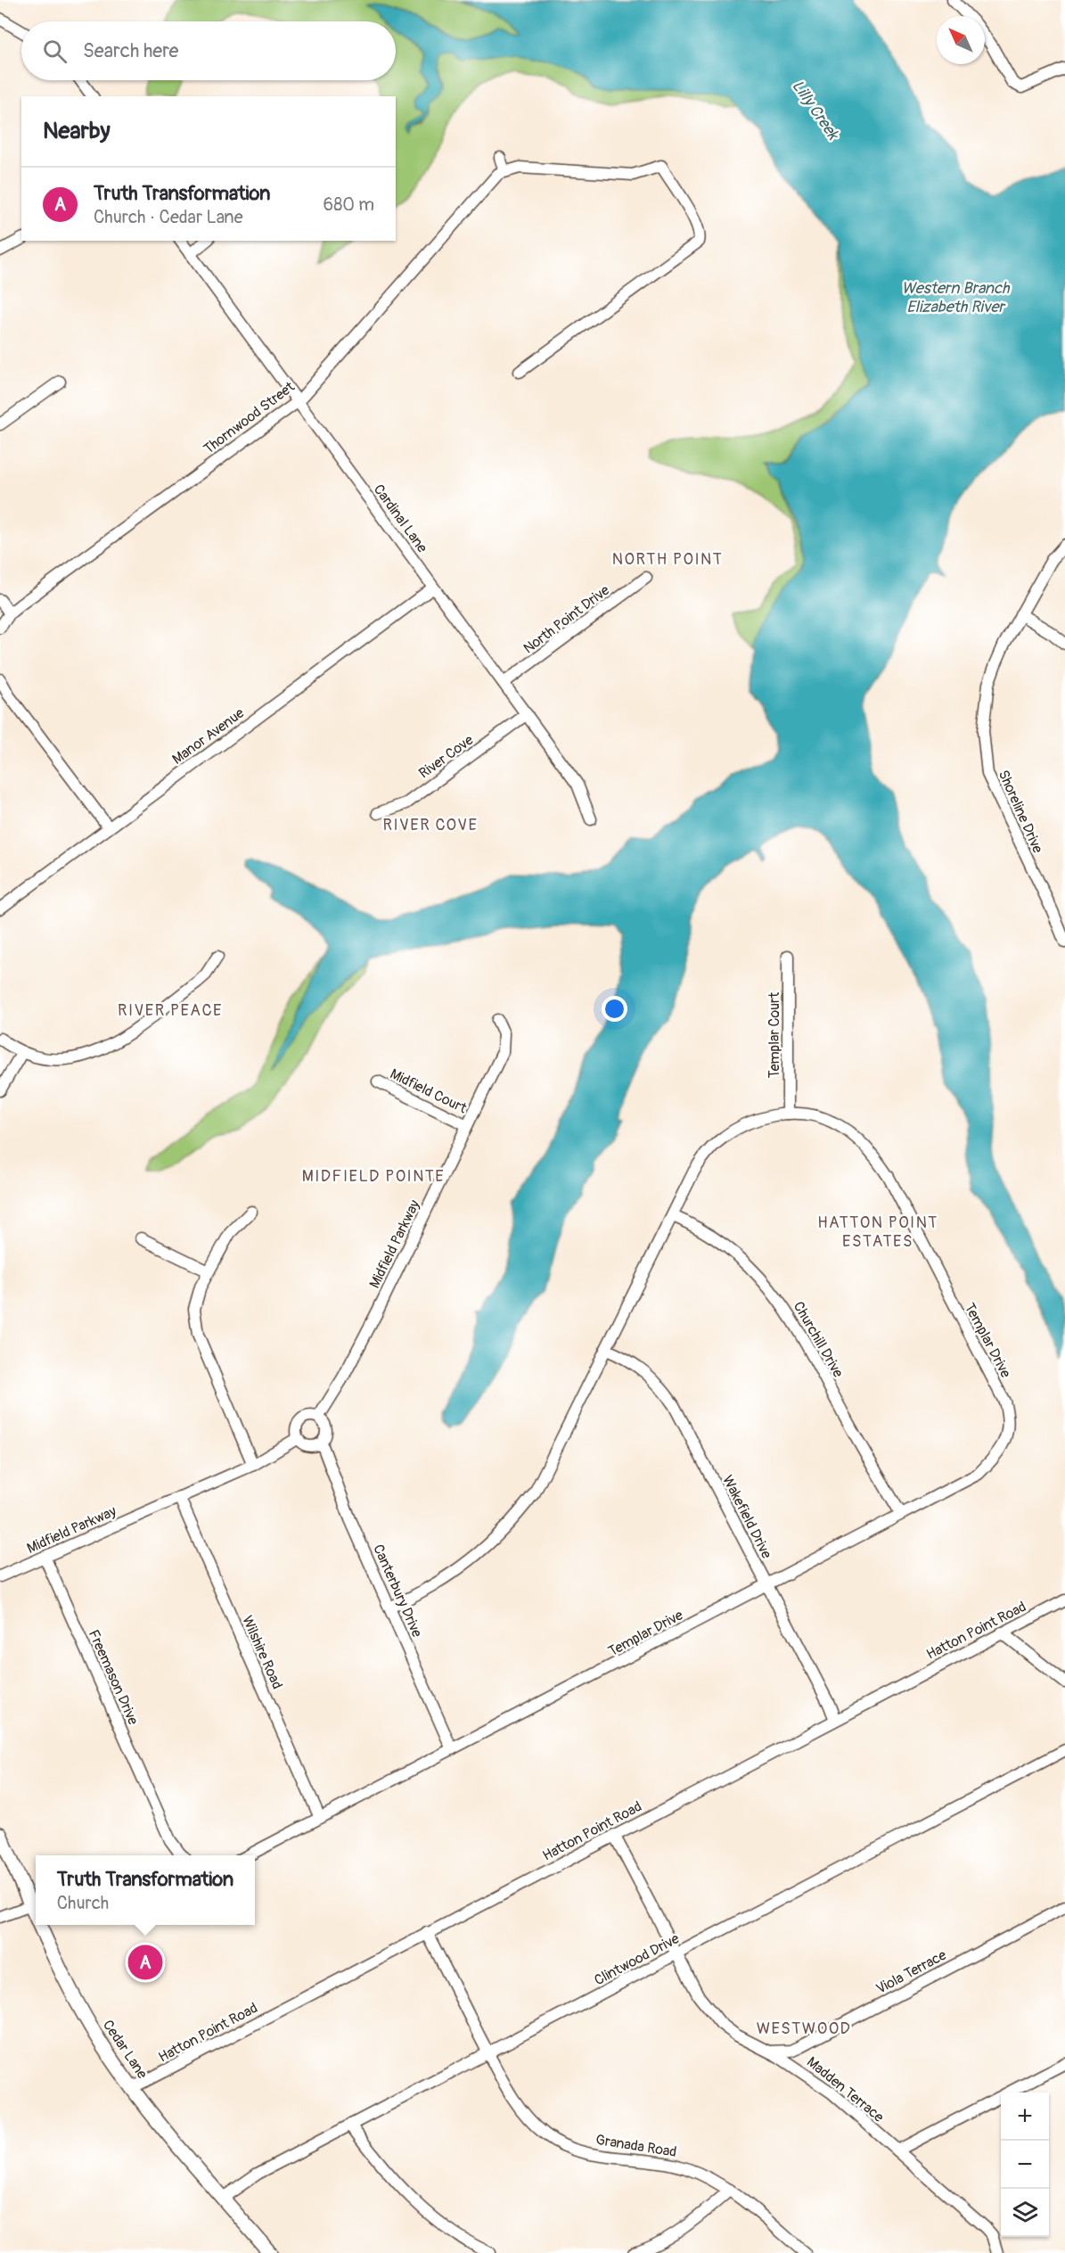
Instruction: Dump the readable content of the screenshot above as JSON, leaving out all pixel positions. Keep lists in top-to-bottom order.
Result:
{
  "streets": {
    "main road": ["Cedar Lane"],
    "street": [
      "Thornwood Street",
      "Cardinal Lane",
      "North Point Drive",
      "Manor Avenue",
      "River Cove",
      "Shoreline Drive",
      "Templar Court",
      "Midfield Court",
      "Midfield Parkway",
      "Churchill Drive",
      "Templar Drive",
      "Wakefield Drive",
      "Canterbury Drive",
      "Hatton Point Road",
      "Wilshire Road",
      "Freemason Drive",
      "Clintwood Drive",
      "Viola Terrace",
      "Madden Terrace",
      "Granada Road"
    ]
  },
  "crossings": [
    ["Thornwood Street", "Cardinal Lane"],
    ["Cardinal Lane", "North Point Drive"],
    ["Cardinal Lane", "Manor Avenue"],
    ["Cardinal Lane", "River Cove"],
    ["Templar Court", "Templar Drive"],
    ["Midfield Court", "Midfield Parkway"],
    ["Midfield Parkway", "Canterbury Drive"],
    ["Midfield Parkway", "Wilshire Road"],
    ["Midfield Parkway", "Freemason Drive"],
    ["Churchill Drive", "Templar Drive"],
    ["Templar Drive", "Wakefield Drive"],
    ["Templar Drive", "Canterbury Drive"],
    ["Templar Drive", "Wilshire Road"],
    ["Wakefield Drive", "Hatton Point Road"],
    ["Hatton Point Road", "Cedar Lane"],
    ["Hatton Point Road", "Madden Terrace"],
    ["Hatton Point Road", "Granada Road"],
    ["Clintwood Drive", "Cedar Lane"],
    ["Clintwood Drive", "Madden Terrace"],
    ["Clintwood Drive", "Granada Road"],
    ["Viola Terrace", "Madden Terrace"]
  ],
  "districts": [
    "NORTH POINT",
    "RIVER COVE",
    "RIVER PEACE",
    "MIDFIELD POINTE",
    "HATTON POINT ESTATES",
    "WESTWOOD"
  ],
  "water": ["Lilly Creek", "Western Branch Elizabeth River"],
  "north": "top left",
  "page": {
    "search": "Search here",
    "heading": "Nearby",
    "list": [
      {
        "mark": "A",
        "name": "Truth Transformation",
        "note": "Church · Cedar Lane",
        "value": "680 m"
      }
    ],
    "popup": ["Truth Transformation", "Church"],
    "pins": "A",
    "map_buttons": ["+", "−"]
  }
}
